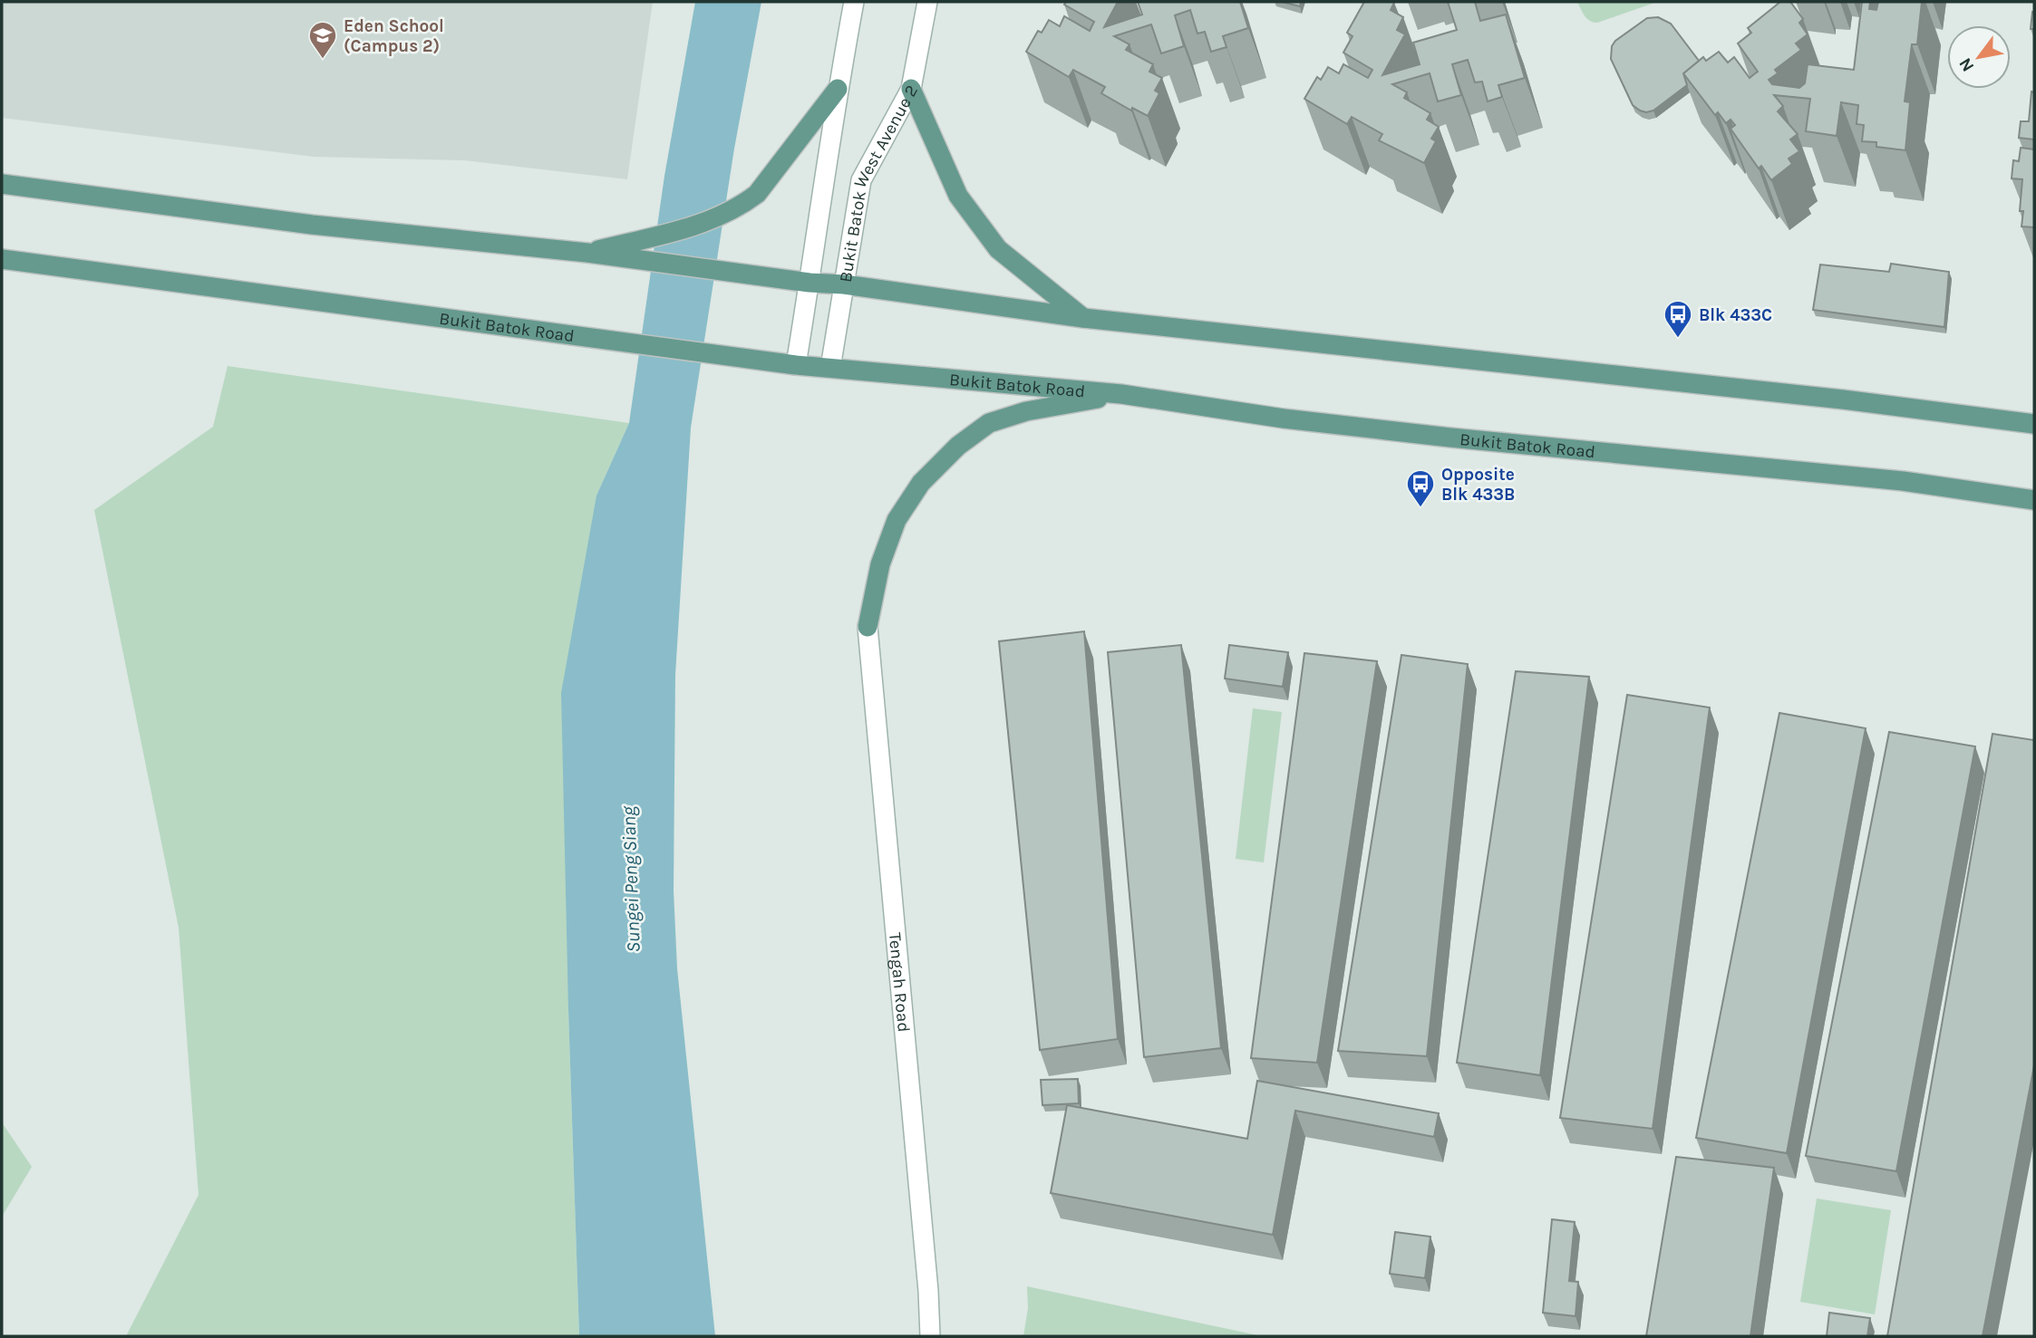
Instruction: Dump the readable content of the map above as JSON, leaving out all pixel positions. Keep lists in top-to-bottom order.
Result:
{
  "streets": {
    "main road": ["Bukit Batok West Avenue 2", "Bukit Batok Road", "Tengah Road"]
  },
  "crossings": [
    ["Bukit Batok West Avenue 2", "Bukit Batok Road"],
    ["Bukit Batok Road", "Tengah Road"]
  ],
  "water": ["Sungei Peng Siang"],
  "places": {
    "school or university": ["Eden School (Campus 2)"],
    "bus stop": ["Blk 433C", "Opposite Blk 433B"]
  },
  "north": "bottom left"
}
